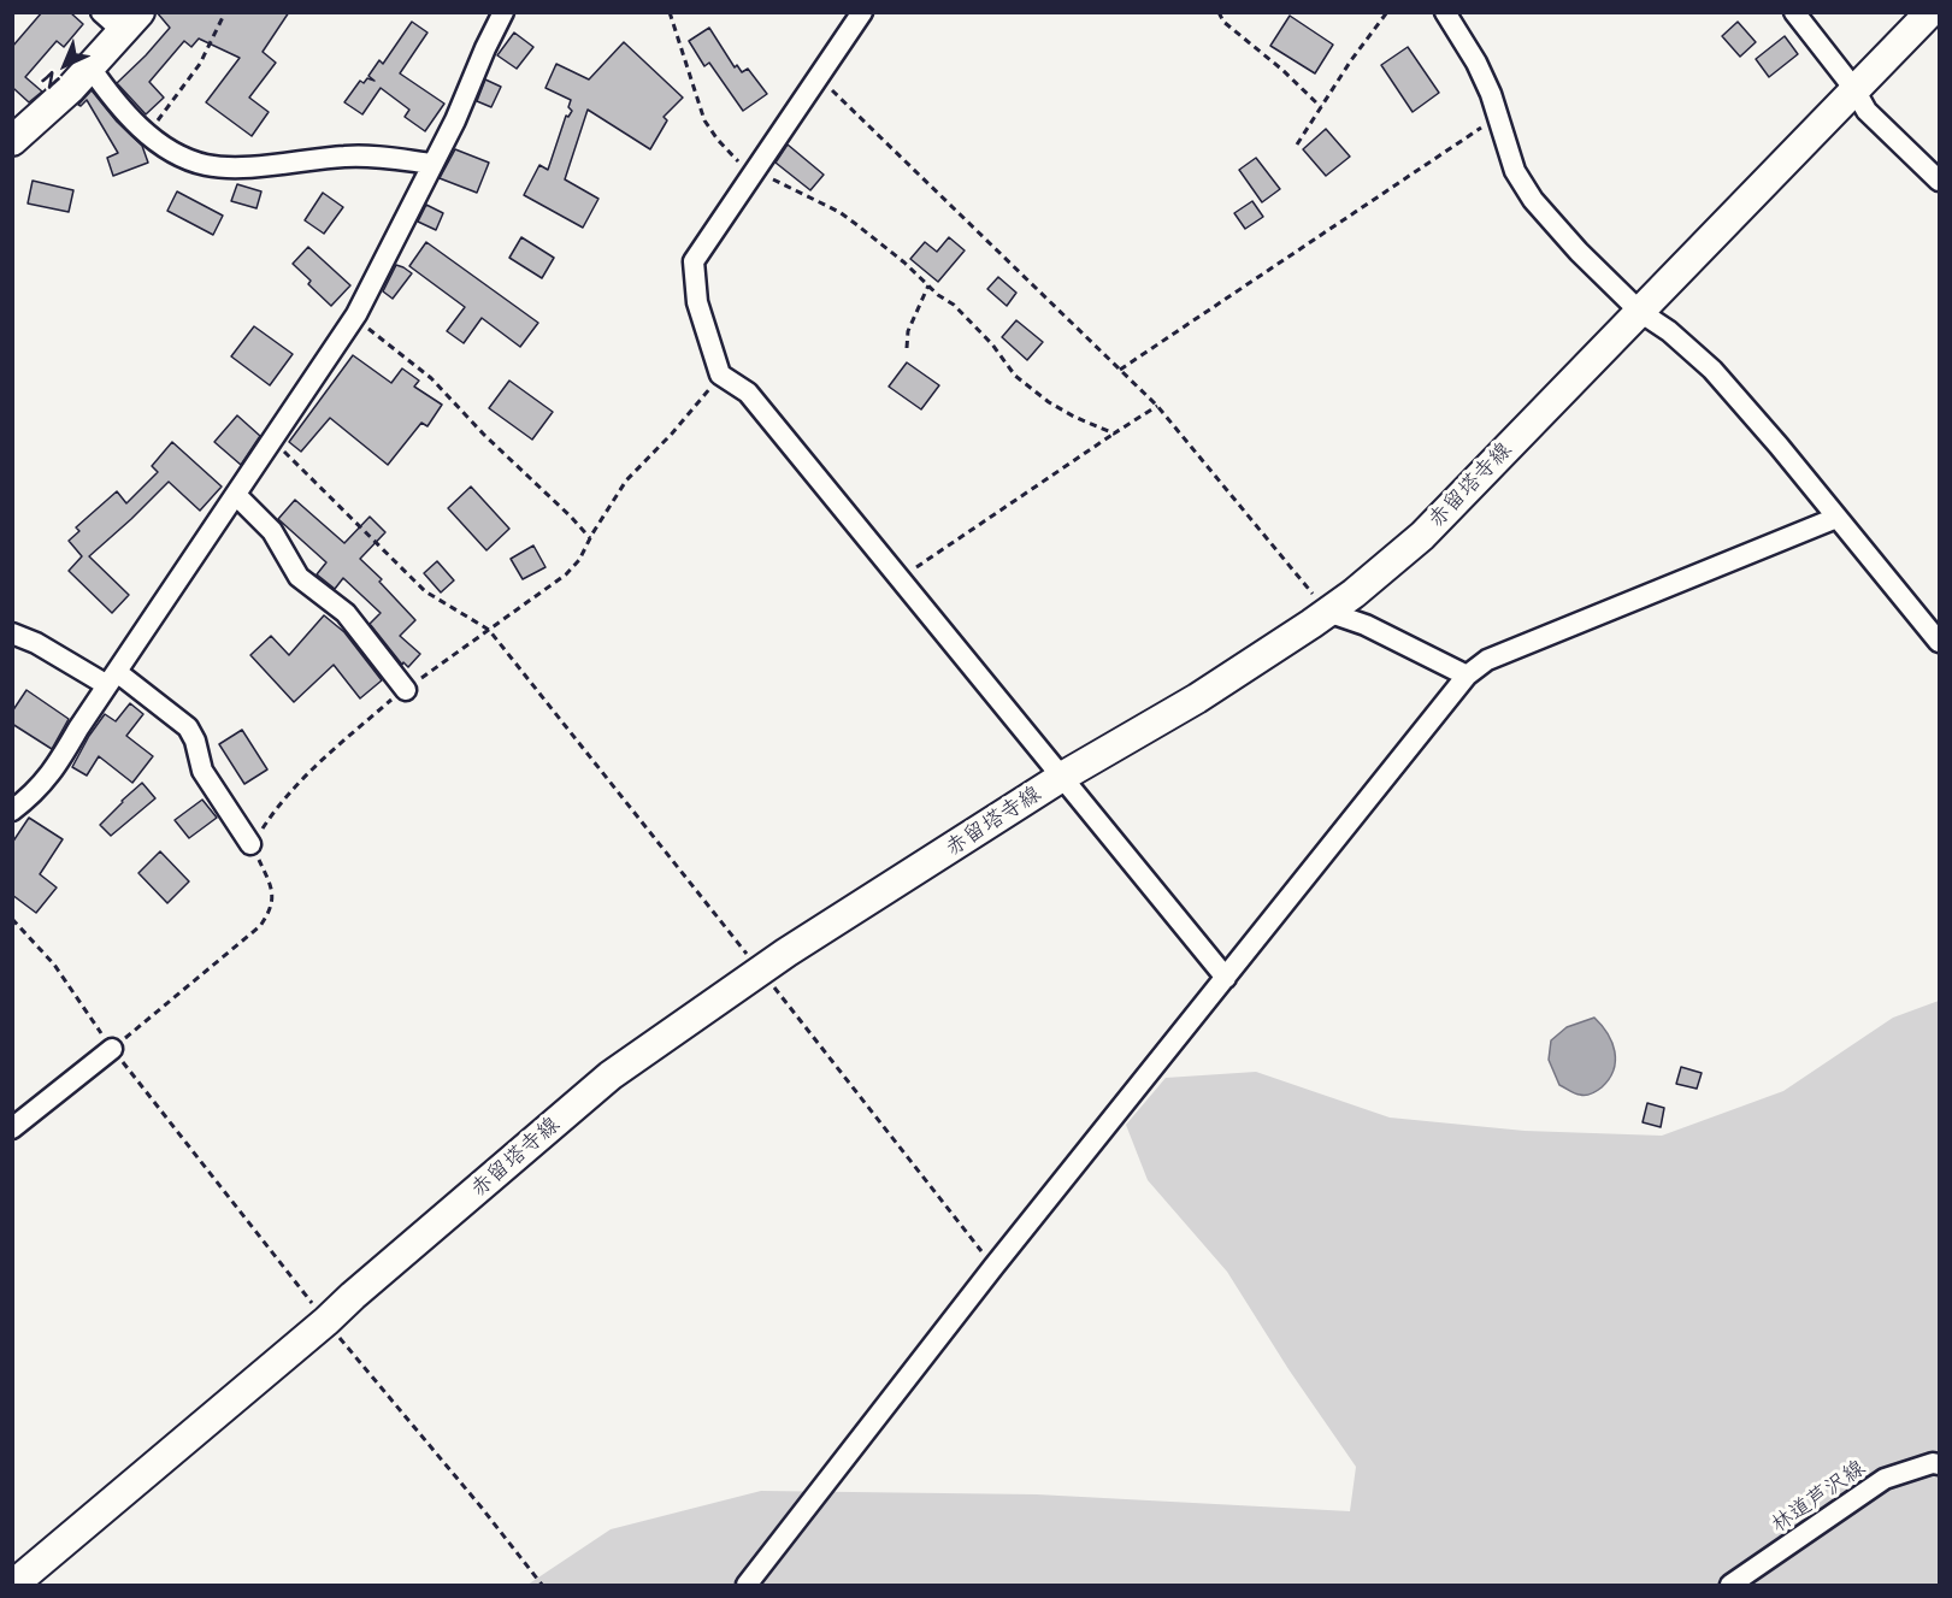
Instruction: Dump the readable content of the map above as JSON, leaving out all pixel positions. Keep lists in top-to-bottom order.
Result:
{
  "streets": {
    "main road": ["赤留塔寺線"],
    "street": ["林道芦沢線"]
  },
  "north": "bottom left"
}
